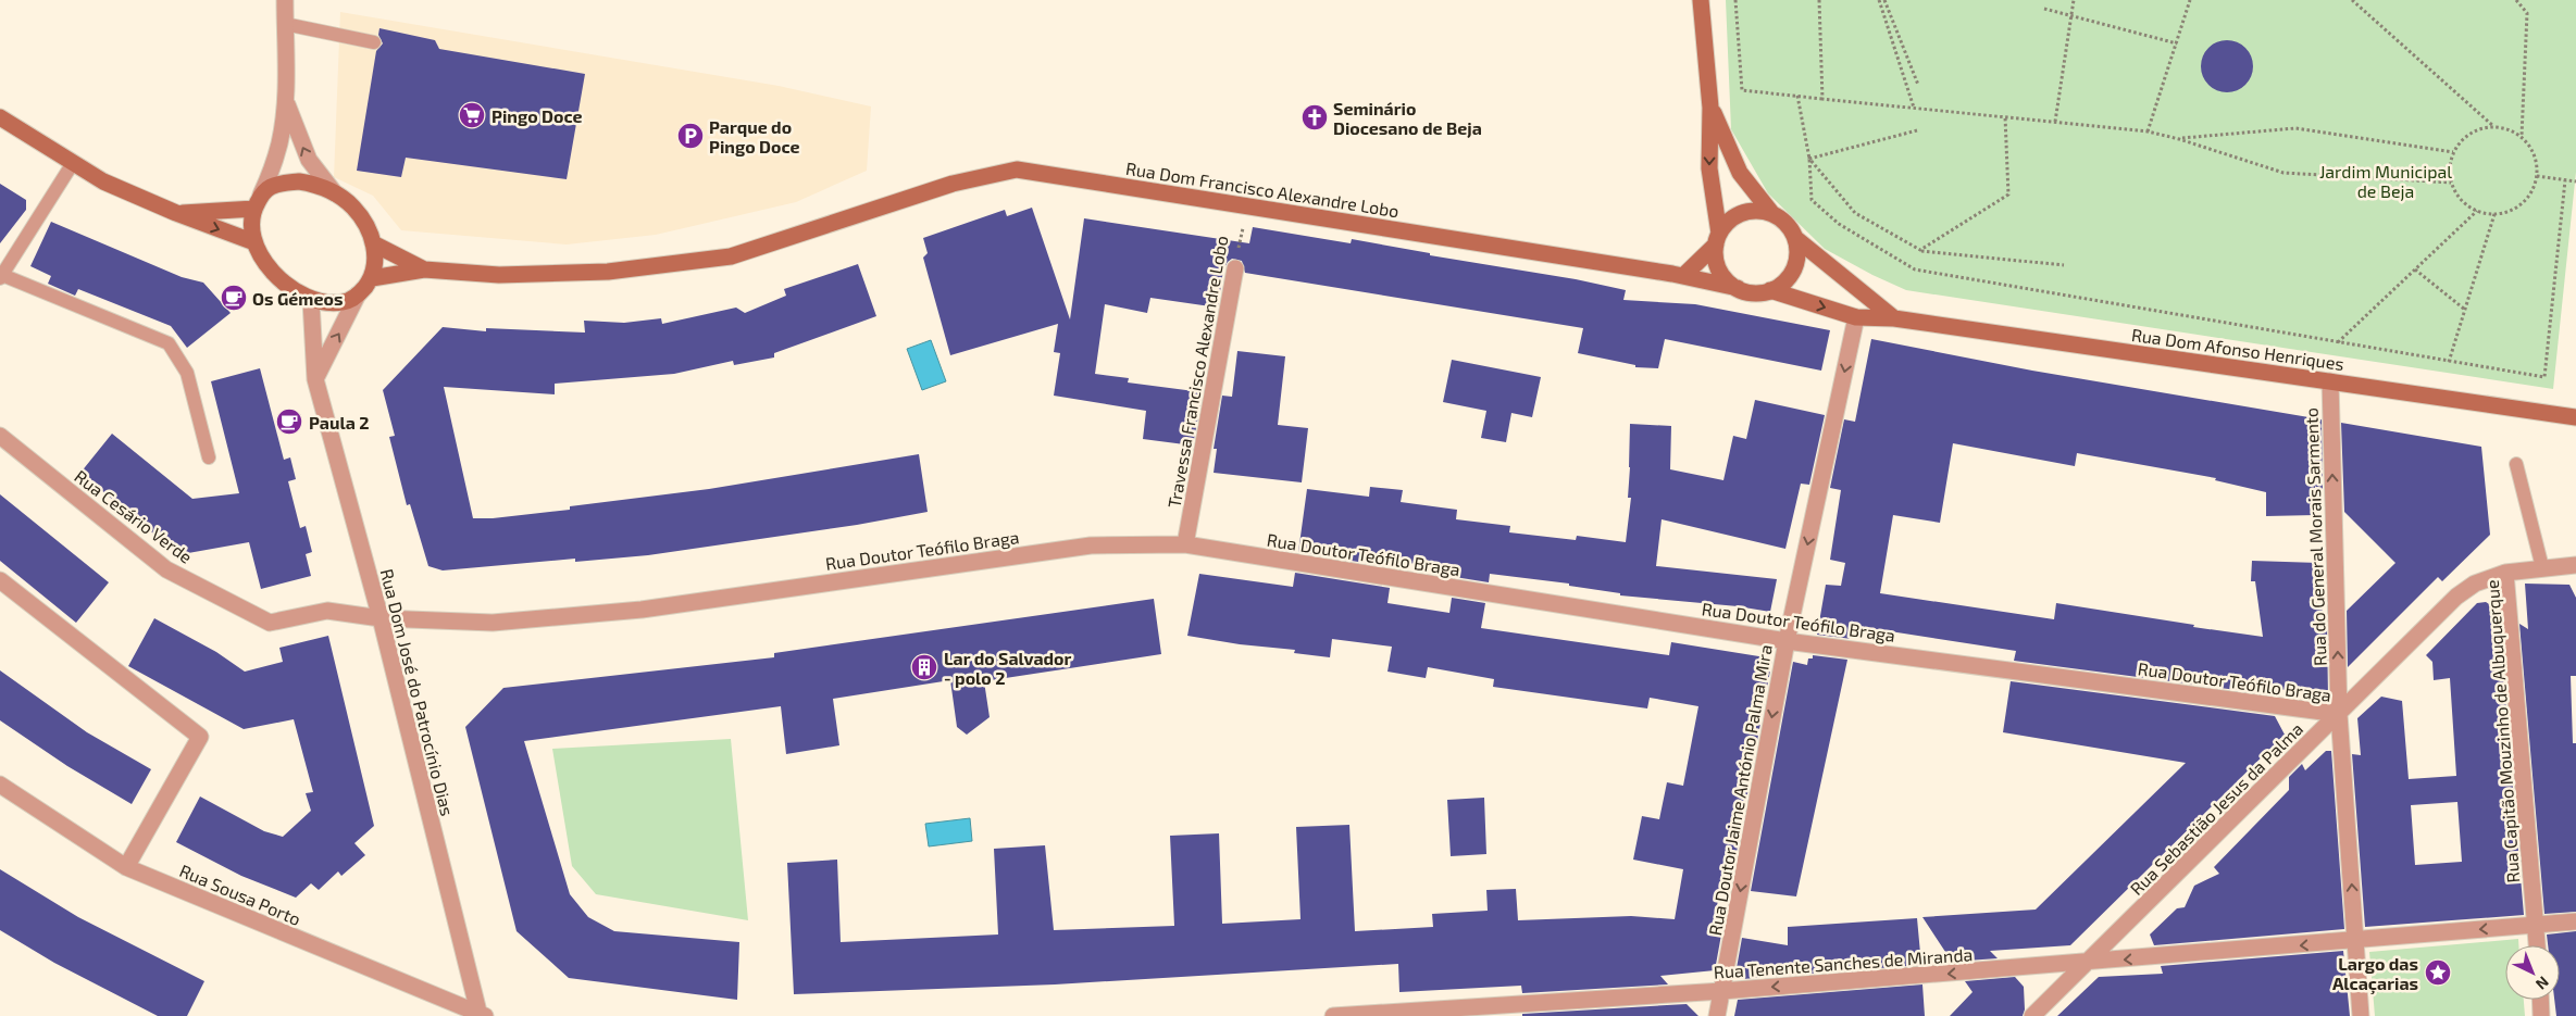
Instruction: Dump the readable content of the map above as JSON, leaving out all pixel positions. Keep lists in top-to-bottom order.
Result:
{
  "streets": {
    "main road": ["Rua Dom Francisco Alexandre Lobo", "Rua Dom Afonso Henriques"],
    "street": [
      "Travessa Francisco Alexandre Lobo",
      "Rua Cesário Verde",
      "Rua do General Morais Sarmento",
      "Rua Doutor Teófilo Braga",
      "Rua Dom José do Patrocínio Dias",
      "Rua Capitão Mouzinho de Albuquerque",
      "Rua Doutor Jaime António Palma Mira",
      "Rua Sebastião Jesus da Palma",
      "Rua Sousa Porto",
      "Rua Tenente Sanches de Miranda"
    ]
  },
  "crossings": [
    ["Rua Dom Francisco Alexandre Lobo", "Rua Dom Afonso Henriques"],
    ["Rua Dom Francisco Alexandre Lobo", "Travessa Francisco Alexandre Lobo"],
    ["Rua Dom Afonso Henriques", "Rua do General Morais Sarmento"],
    ["Rua Dom Afonso Henriques", "Rua Doutor Jaime António Palma Mira"],
    ["Travessa Francisco Alexandre Lobo", "Rua Doutor Teófilo Braga"],
    ["Rua Cesário Verde", "Rua Doutor Teófilo Braga"],
    ["Rua Cesário Verde", "Rua Dom José do Patrocínio Dias"],
    ["Rua do General Morais Sarmento", "Rua Doutor Teófilo Braga"],
    ["Rua do General Morais Sarmento", "Rua Sebastião Jesus da Palma"],
    ["Rua do General Morais Sarmento", "Rua Tenente Sanches de Miranda"],
    ["Rua Doutor Teófilo Braga", "Rua Dom José do Patrocínio Dias"],
    ["Rua Doutor Teófilo Braga", "Rua Doutor Jaime António Palma Mira"],
    ["Rua Doutor Teófilo Braga", "Rua Sebastião Jesus da Palma"],
    ["Rua Dom José do Patrocínio Dias", "Rua Sousa Porto"],
    ["Rua Capitão Mouzinho de Albuquerque", "Rua Sebastião Jesus da Palma"],
    ["Rua Doutor Jaime António Palma Mira", "Rua Tenente Sanches de Miranda"],
    ["Rua Sebastião Jesus da Palma", "Rua Tenente Sanches de Miranda"]
  ],
  "one_way": ["Rua do General Morais Sarmento", "Rua Doutor Jaime António Palma Mira", "Rua Tenente Sanches de Miranda"],
  "parks": ["Jardim Municipal de Beja"],
  "places": {
    "supermarket": ["Pingo Doce"],
    "church": ["Seminário Diocesano de Beja"],
    "parking": ["Parque do Pingo Doce"],
    "cafe": ["Os Gémeos", "Paula 2"],
    "building": ["Lar do Salvador - polo 2"],
    "place": ["Largo das Alcaçarias"]
  },
  "north": "bottom right"
}
